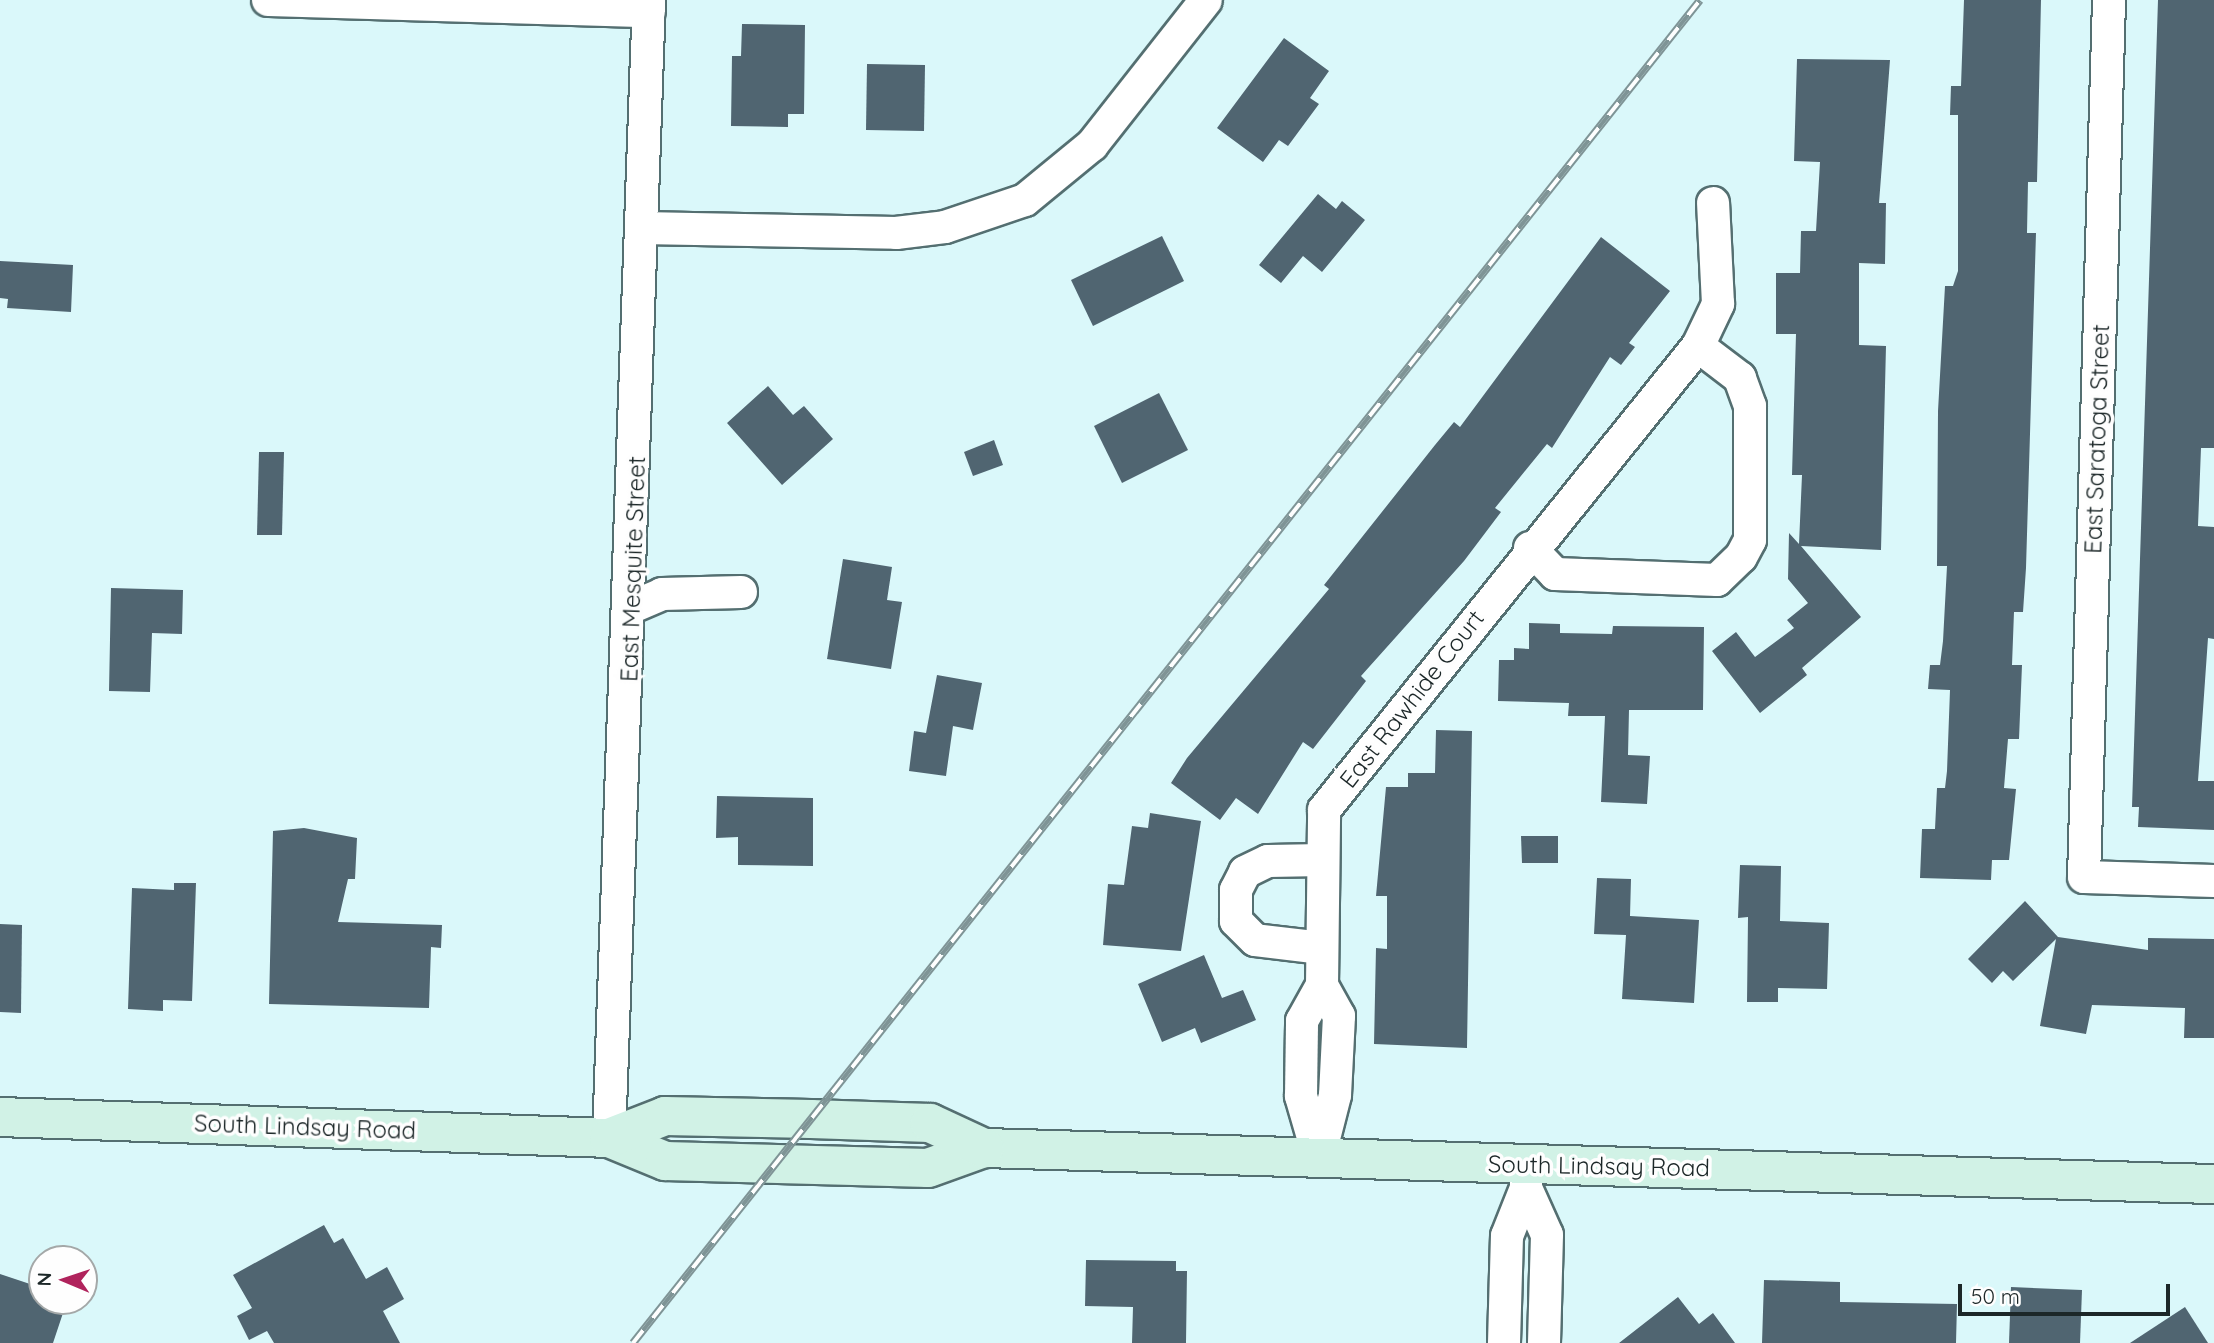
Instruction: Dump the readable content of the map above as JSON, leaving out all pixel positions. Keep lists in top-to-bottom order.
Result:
{
  "streets": {
    "main road": ["South Lindsay Road"],
    "street": ["East Saratoga Street", "East Mesquite Street", "East Rawhide Court"]
  },
  "crossings": [
    ["East Mesquite Street", "South Lindsay Road"],
    ["East Rawhide Court", "South Lindsay Road"]
  ],
  "scale_bar": "50 m",
  "north": "left"
}
